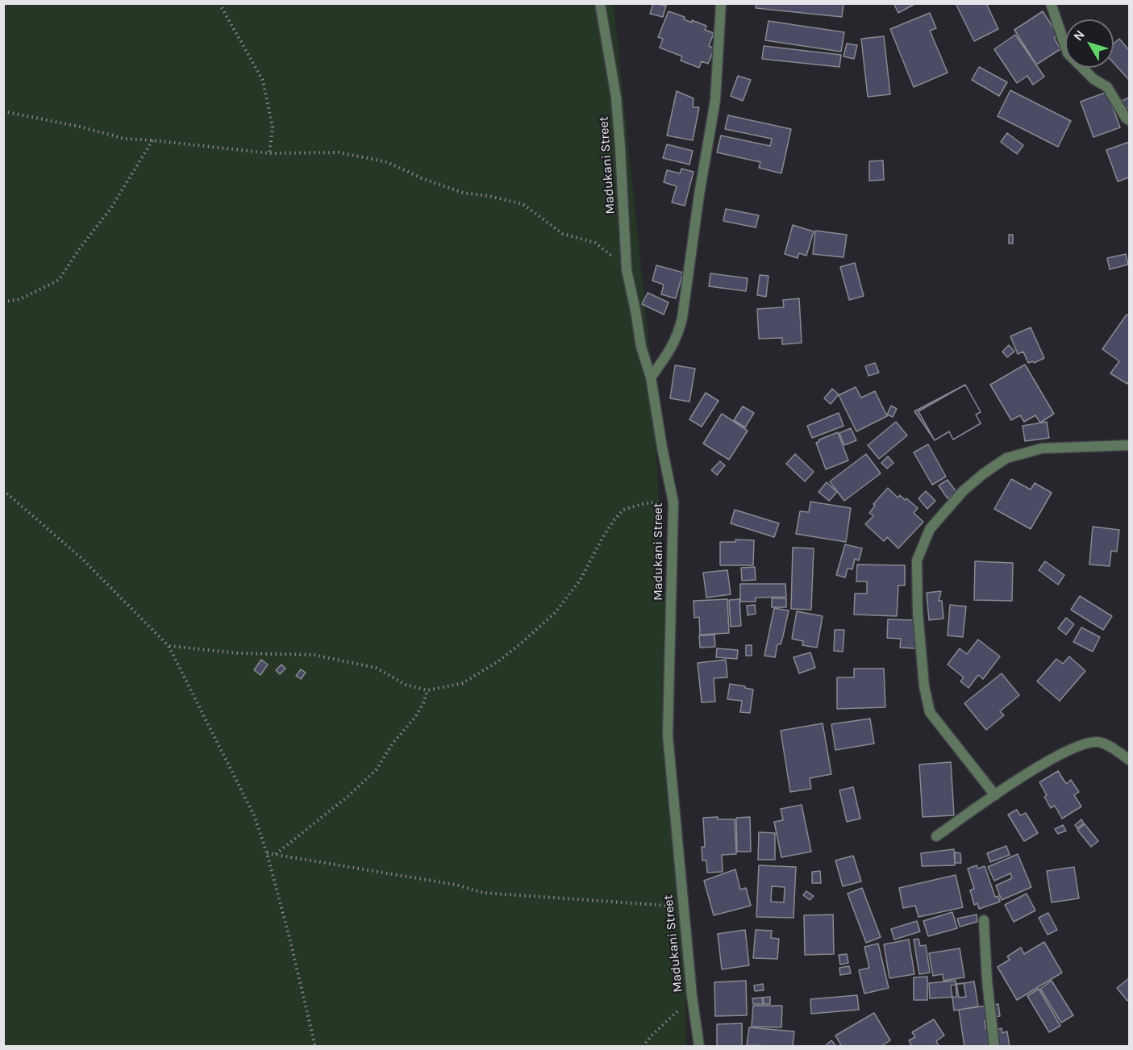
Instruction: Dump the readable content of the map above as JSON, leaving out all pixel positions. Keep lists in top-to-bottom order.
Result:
{
  "streets": {
    "street": ["Madukani Street"]
  },
  "north": "top left"
}
